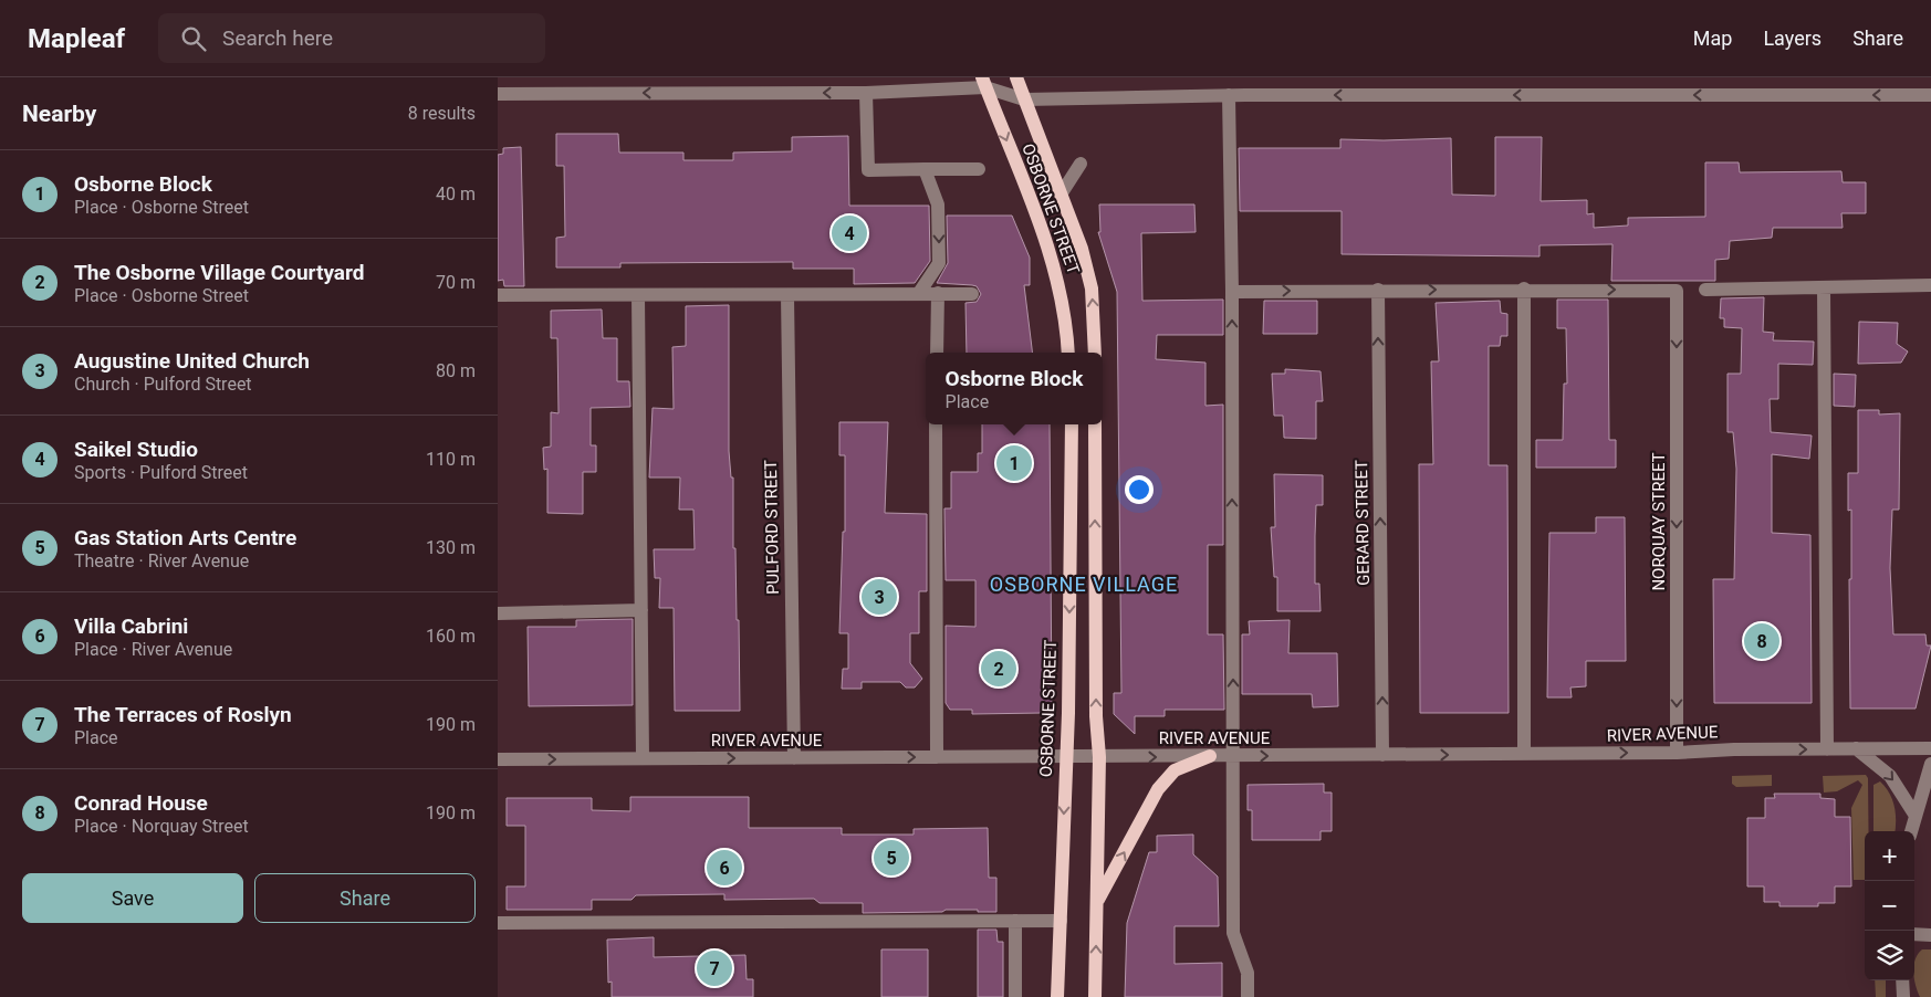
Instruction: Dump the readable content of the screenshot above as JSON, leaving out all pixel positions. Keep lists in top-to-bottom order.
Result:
{
  "streets": {
    "main road": ["OSBORNE STREET"],
    "street": [
      "NORQUAY STREET",
      "GERARD STREET",
      "PULFORD STREET",
      "RIVER AVENUE"
    ]
  },
  "crossings": [
    ["OSBORNE STREET", "RIVER AVENUE"],
    ["NORQUAY STREET", "RIVER AVENUE"],
    ["GERARD STREET", "RIVER AVENUE"],
    ["PULFORD STREET", "RIVER AVENUE"]
  ],
  "one_way": ["GERARD STREET", "RIVER AVENUE"],
  "districts": ["OSBORNE VILLAGE"],
  "page": {
    "header": "Mapleaf",
    "search": "Search here",
    "nav": ["Map", "Layers", "Share"],
    "heading": ["Nearby", "8 results"],
    "list": [
      {
        "mark": "1",
        "name": "Osborne Block",
        "note": "Place · Osborne Street",
        "value": "40 m"
      },
      {
        "mark": "2",
        "name": "The Osborne Village Courtyard",
        "note": "Place · Osborne Street",
        "value": "70 m"
      },
      {
        "mark": "3",
        "name": "Augustine United Church",
        "note": "Church · Pulford Street",
        "value": "80 m"
      },
      {
        "mark": "4",
        "name": "Saikel Studio",
        "note": "Sports · Pulford Street",
        "value": "110 m"
      },
      {
        "mark": "5",
        "name": "Gas Station Arts Centre",
        "note": "Theatre · River Avenue",
        "value": "130 m"
      },
      {
        "mark": "6",
        "name": "Villa Cabrini",
        "note": "Place · River Avenue",
        "value": "160 m"
      },
      {
        "mark": "7",
        "name": "The Terraces of Roslyn",
        "note": "Place",
        "value": "190 m"
      },
      {
        "mark": "8",
        "name": "Conrad House",
        "note": "Place · Norquay Street",
        "value": "190 m"
      }
    ],
    "pins": [
      "4",
      "1",
      "3",
      "8",
      "2",
      "5",
      "6",
      "7"
    ],
    "popup": ["Osborne Block", "Place"],
    "map_buttons": ["+", "−"],
    "buttons": ["Save", "Share"]
  }
}
